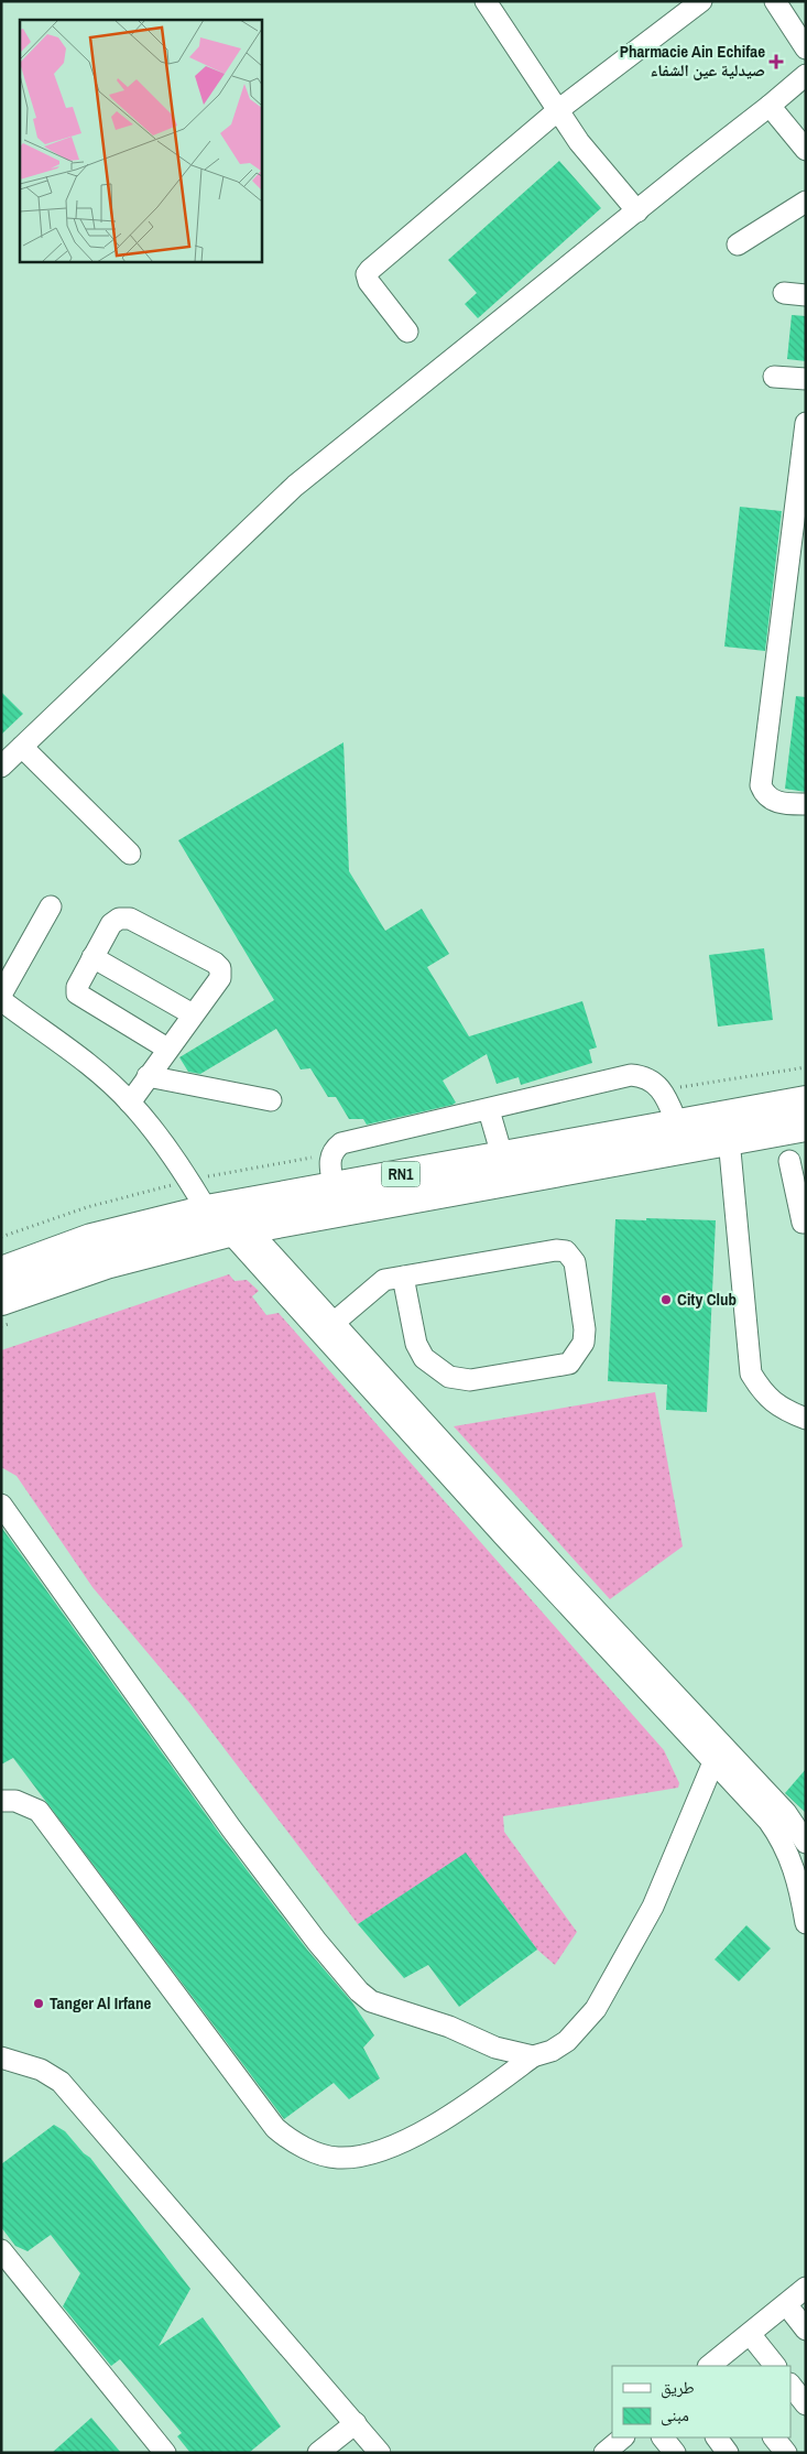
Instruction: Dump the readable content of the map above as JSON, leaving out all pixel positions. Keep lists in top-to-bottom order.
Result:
{
  "streets": {
    "highway": ["RN1"]
  },
  "places": {
    "health": ["Pharmacie Ain Echifae صيدلية عين الشفاء"],
    "other": ["City Club", "Tanger Al Irfane"]
  },
  "legend": ["طريق", "مبنى"]
}
